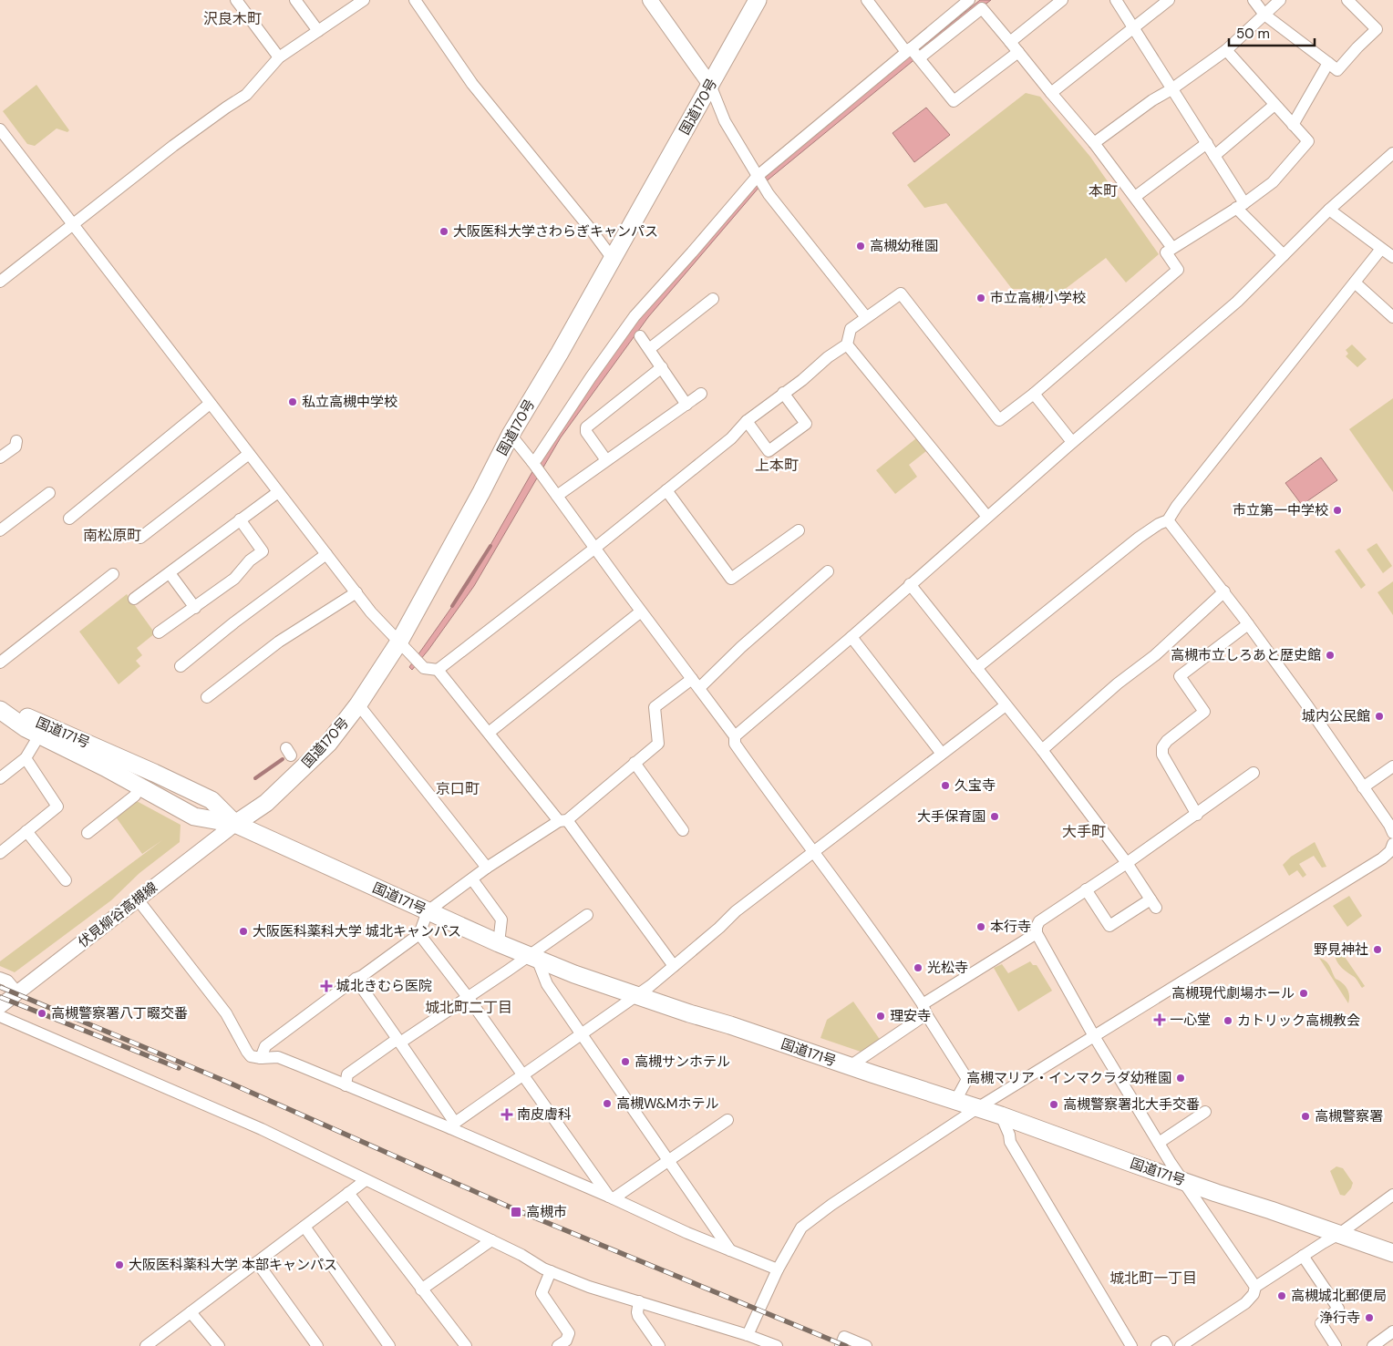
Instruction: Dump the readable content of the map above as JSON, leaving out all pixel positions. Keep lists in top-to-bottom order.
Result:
{
  "streets": {
    "highway": ["国道170号", "国道171号"],
    "main road": ["伏見柳谷高槻線"]
  },
  "crossings": [
    ["国道170号", "国道171号"],
    ["国道170号", "伏見柳谷高槻線"],
    ["国道171号", "伏見柳谷高槻線"]
  ],
  "districts": [
    "沢良木町",
    "本町",
    "上本町",
    "南松原町",
    "京口町",
    "大手町",
    "城北町二丁目",
    "城北町一丁目"
  ],
  "places": {
    "other": [
      "大阪医科大学さわらぎキャンパス",
      "高槻幼稚園",
      "市立高槻小学校",
      "私立高槻中学校",
      "市立第一中学校",
      "高槻市立しろあと歴史館",
      "城内公民館",
      "久宝寺",
      "大手保育園",
      "本行寺",
      "大阪医科薬科大学 城北キャンパス",
      "野見神社",
      "光松寺",
      "高槻現代劇場ホール",
      "高槻警察署八丁畷交番",
      "理安寺",
      "カトリック高槻教会",
      "高槻サンホテル",
      "高槻マリア・インマクラダ幼稚園",
      "高槻W&Mホテル",
      "高槻警察署北大手交番",
      "高槻警察署",
      "大阪医科薬科大学 本部キャンパス",
      "高槻城北郵便局",
      "浄行寺"
    ],
    "health": ["城北きむら医院", "一心堂", "南皮膚科"],
    "transit": ["高槻市"]
  },
  "scale_bar": "50 m"
}
